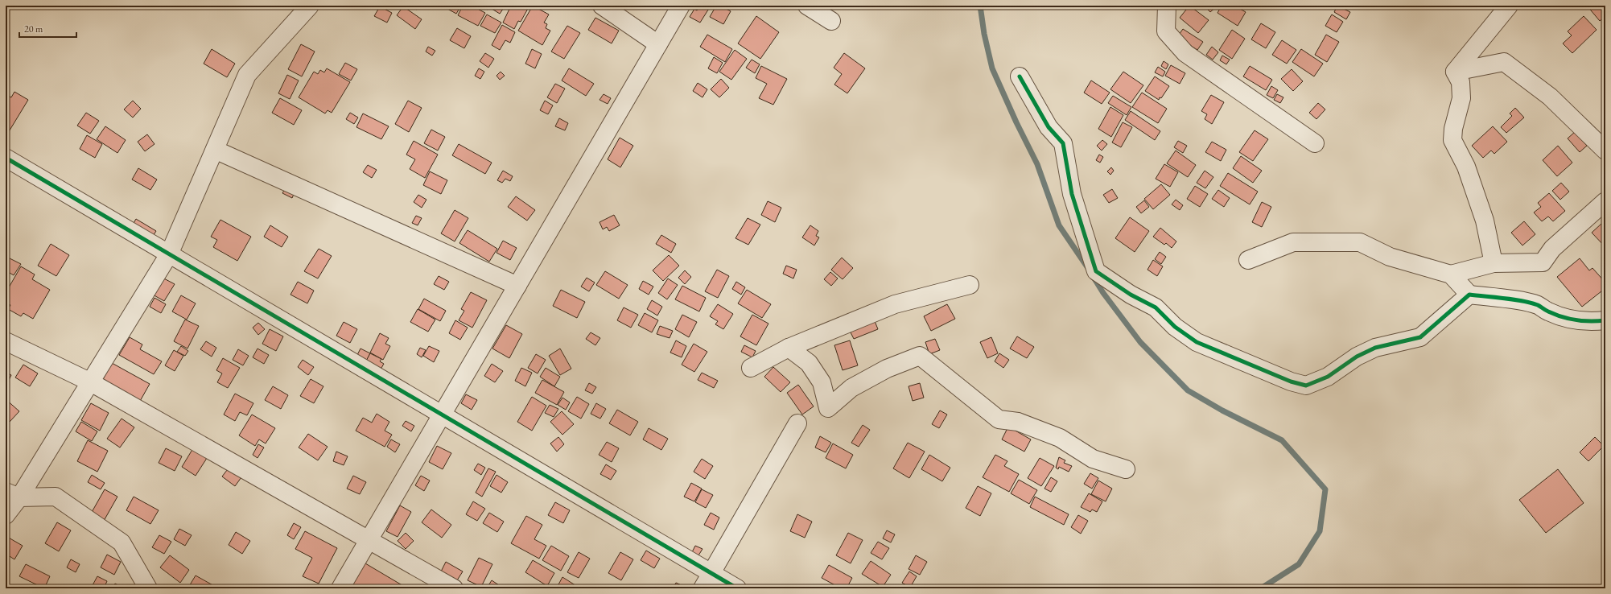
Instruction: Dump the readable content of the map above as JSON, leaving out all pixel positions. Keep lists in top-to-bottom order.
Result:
{
  "scale_bar": "20 m"
}
